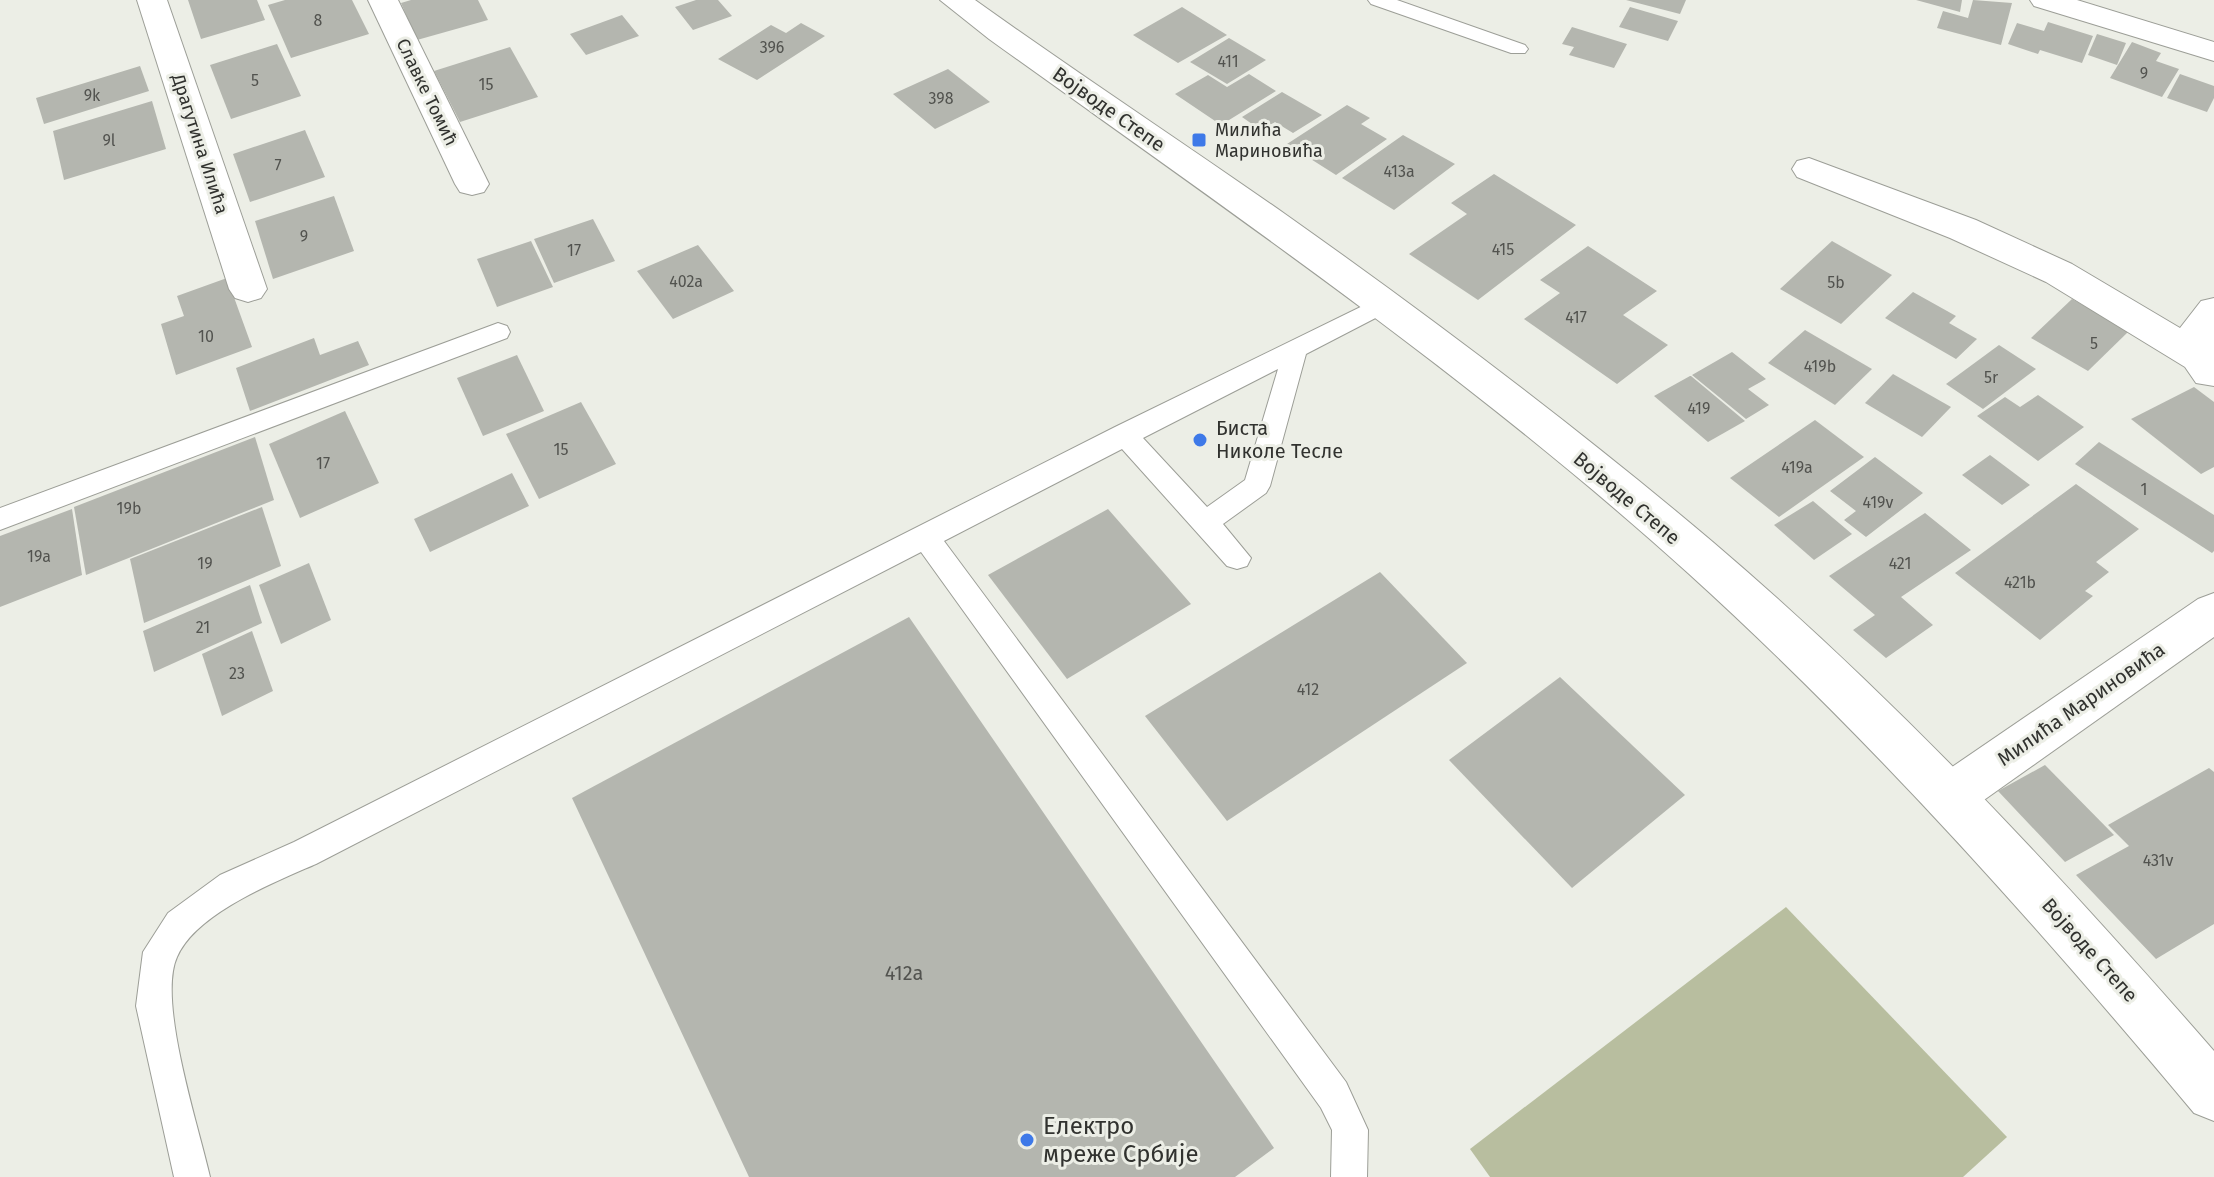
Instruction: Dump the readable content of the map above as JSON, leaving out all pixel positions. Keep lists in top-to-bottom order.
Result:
{
  "streets": {
    "street": [
      "Славке Томић",
      "Војводе Степе",
      "Драгутина Илића",
      "Милића Мариновића"
    ]
  },
  "crossings": [
    ["Војводе Степе", "Милића Мариновића"]
  ],
  "places": {
    "transit": ["Милића Мариновића"],
    "other": ["Биста Николе Тесле", "Електро мреже Србије"]
  },
  "house_numbers": [
    "8",
    "396",
    "411",
    "9",
    "5",
    "15",
    "9k",
    "398",
    "9l",
    "7",
    "413a",
    "9",
    "415",
    "17",
    "402a",
    "5b",
    "417",
    "10",
    "5",
    "419b",
    "5r",
    "419",
    "15",
    "17",
    "419a",
    "1",
    "419v",
    "19b",
    "19a",
    "19",
    "421",
    "421b",
    "21",
    "23",
    "412",
    "431v",
    "412a"
  ]
}
